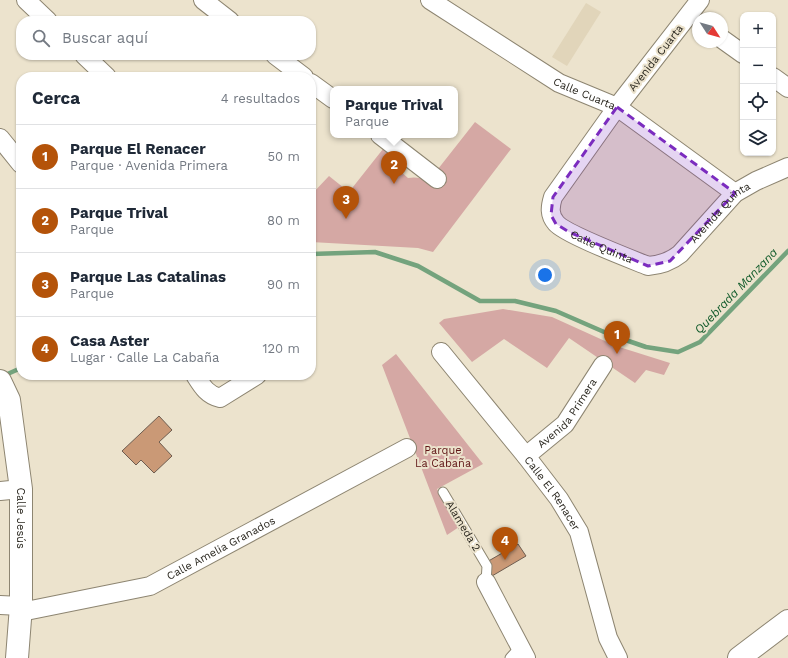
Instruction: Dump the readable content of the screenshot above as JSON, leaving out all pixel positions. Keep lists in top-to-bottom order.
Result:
{
  "streets": {
    "street": [
      "Avenida Cuarta",
      "Calle Cuarta",
      "Avenida Quinta",
      "Calle Quinta",
      "Avenida Primera",
      "Calle El Renacer",
      "Calle Jesús",
      "Calle Amelia Granados"
    ],
    "lane": ["Alameda 2"]
  },
  "crossings": [
    ["Avenida Cuarta", "Calle Cuarta"],
    ["Avenida Cuarta", "Calle Quinta"],
    ["Calle Cuarta", "Avenida Quinta"],
    ["Avenida Quinta", "Calle Quinta"],
    ["Avenida Primera", "Calle El Renacer"],
    ["Calle Jesús", "Calle Amelia Granados"]
  ],
  "water": ["Quebrada Manzana"],
  "parks": ["Parque La Cabaña"],
  "north": "bottom right",
  "page": {
    "map_buttons": ["+", "−"],
    "search": "Buscar aquí",
    "heading": ["Cerca", "4 resultados"],
    "popup": ["Parque Trival", "Parque"],
    "list": [
      {
        "mark": "1",
        "name": "Parque El Renacer",
        "note": "Parque · Avenida Primera",
        "value": "50 m"
      },
      {
        "mark": "2",
        "name": "Parque Trival",
        "note": "Parque",
        "value": "80 m"
      },
      {
        "mark": "3",
        "name": "Parque Las Catalinas",
        "note": "Parque",
        "value": "90 m"
      },
      {
        "mark": "4",
        "name": "Casa Aster",
        "note": "Lugar · Calle La Cabaña",
        "value": "120 m"
      }
    ],
    "pins": [
      "2",
      "3",
      "1",
      "4"
    ]
  }
}
